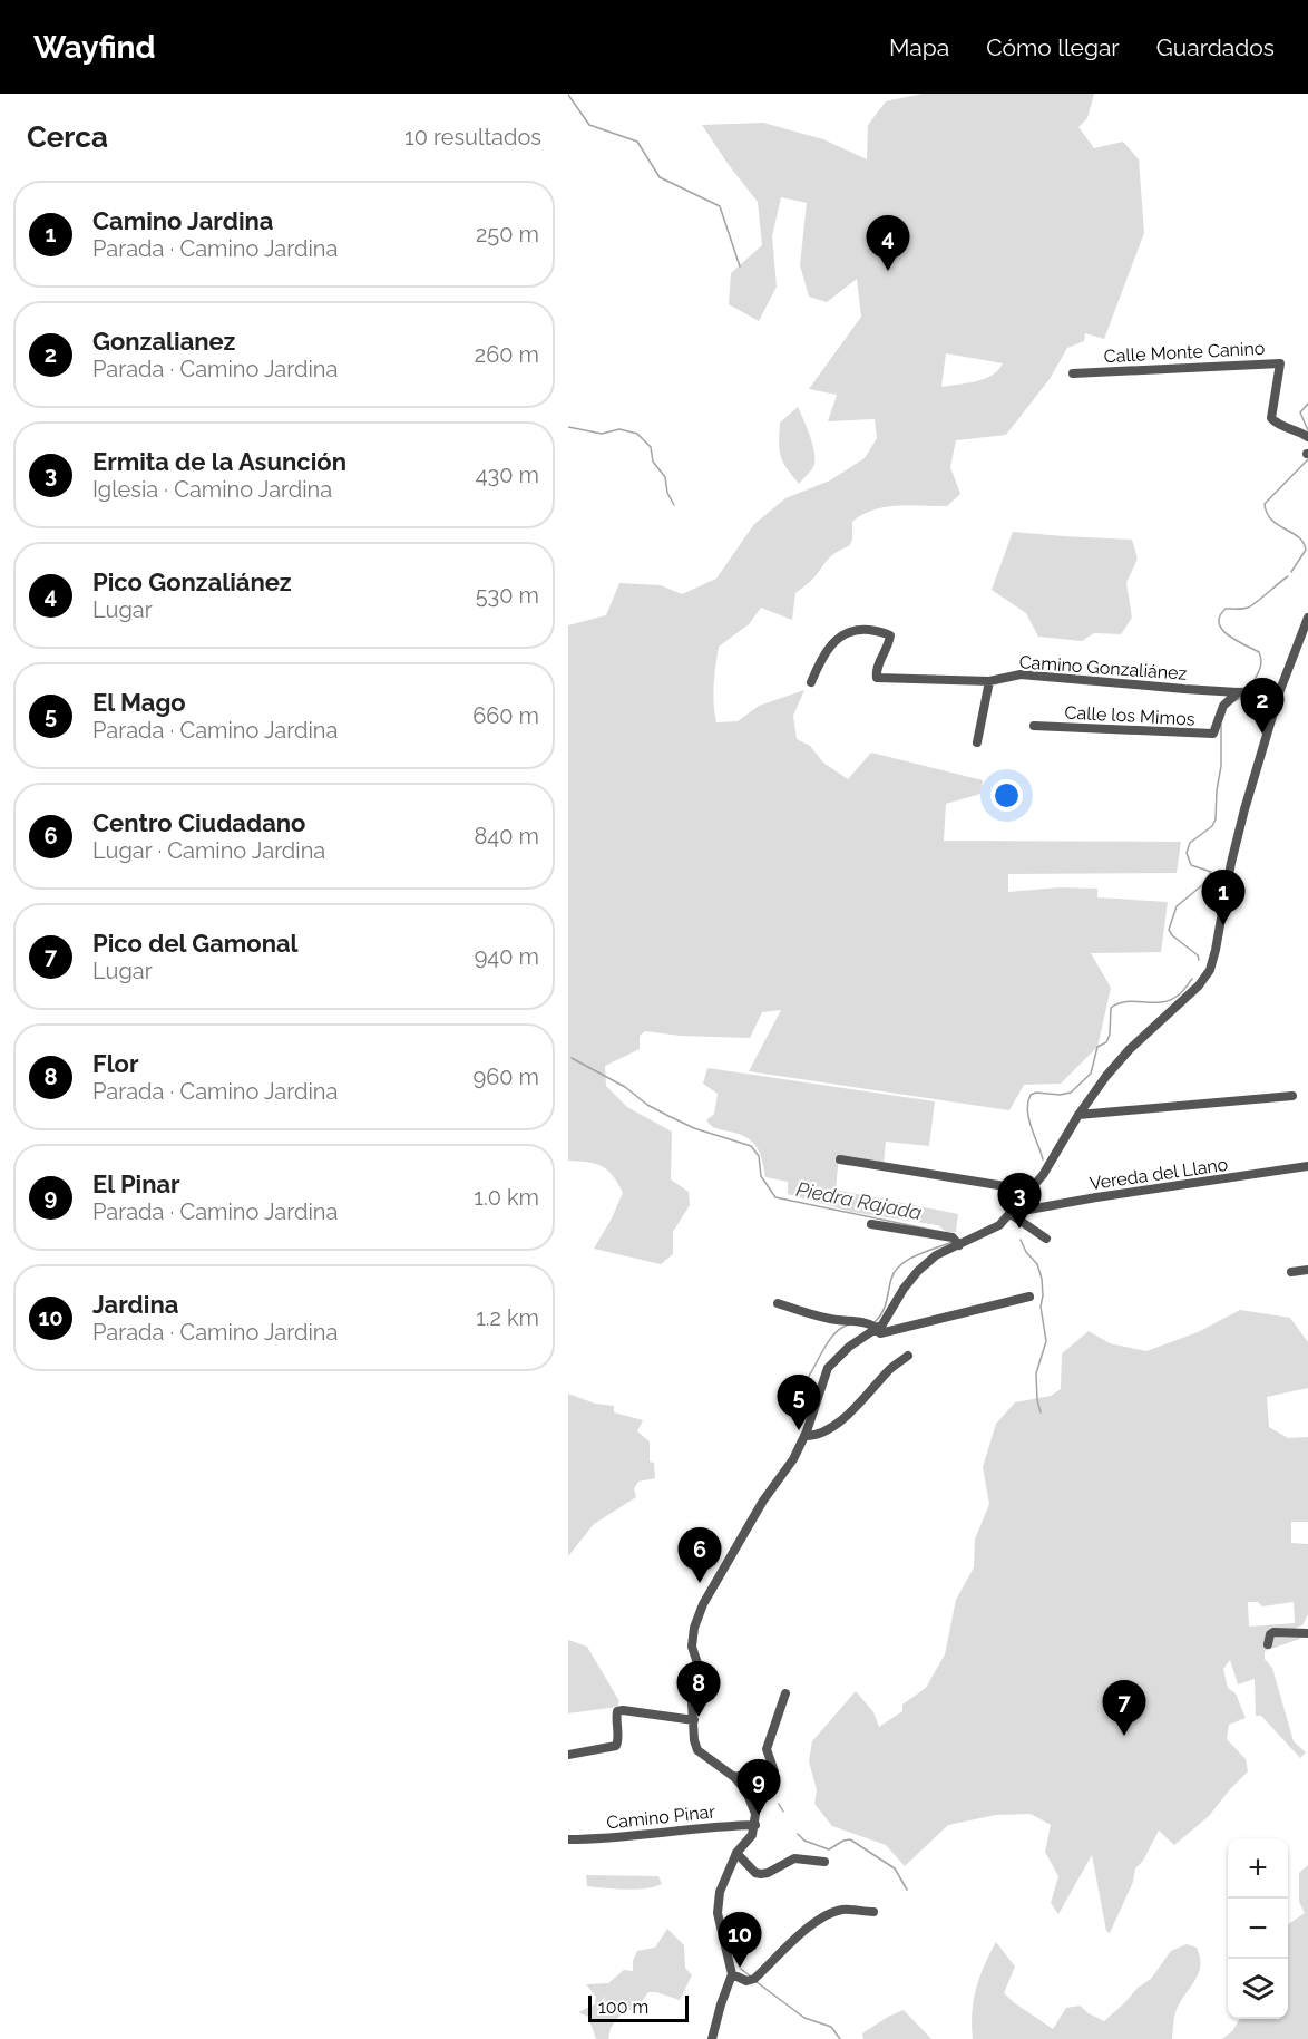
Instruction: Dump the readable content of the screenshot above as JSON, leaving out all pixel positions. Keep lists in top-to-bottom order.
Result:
{
  "streets": {
    "street": [
      "Calle Monte Canino",
      "Camino Gonzaliánez",
      "Calle los Mimos",
      "Vereda del Llano",
      "Camino Pinar"
    ]
  },
  "crossings": [
    ["Camino Gonzaliánez", "Calle los Mimos"]
  ],
  "water": ["Piedra Rajada"],
  "scale_bar": "100 m",
  "page": {
    "header": "Wayfind",
    "nav": ["Mapa", "Cómo llegar", "Guardados"],
    "heading": ["Cerca", "10 resultados"],
    "list": [
      {
        "mark": "1",
        "name": "Camino Jardina",
        "note": "Parada · Camino Jardina",
        "value": "250 m"
      },
      {
        "mark": "2",
        "name": "Gonzalianez",
        "note": "Parada · Camino Jardina",
        "value": "260 m"
      },
      {
        "mark": "3",
        "name": "Ermita de la Asunción",
        "note": "Iglesia · Camino Jardina",
        "value": "430 m"
      },
      {
        "mark": "4",
        "name": "Pico Gonzaliánez",
        "note": "Lugar",
        "value": "530 m"
      },
      {
        "mark": "5",
        "name": "El Mago",
        "note": "Parada · Camino Jardina",
        "value": "660 m"
      },
      {
        "mark": "6",
        "name": "Centro Ciudadano",
        "note": "Lugar · Camino Jardina",
        "value": "840 m"
      },
      {
        "mark": "7",
        "name": "Pico del Gamonal",
        "note": "Lugar",
        "value": "940 m"
      },
      {
        "mark": "8",
        "name": "Flor",
        "note": "Parada · Camino Jardina",
        "value": "960 m"
      },
      {
        "mark": "9",
        "name": "El Pinar",
        "note": "Parada · Camino Jardina",
        "value": "1.0 km"
      },
      {
        "mark": "10",
        "name": "Jardina",
        "note": "Parada · Camino Jardina",
        "value": "1.2 km"
      }
    ],
    "pins": [
      "4",
      "2",
      "1",
      "3",
      "5",
      "6",
      "8",
      "7",
      "9",
      "10"
    ],
    "map_buttons": ["+", "−"],
    "scale": "100 m"
  }
}
